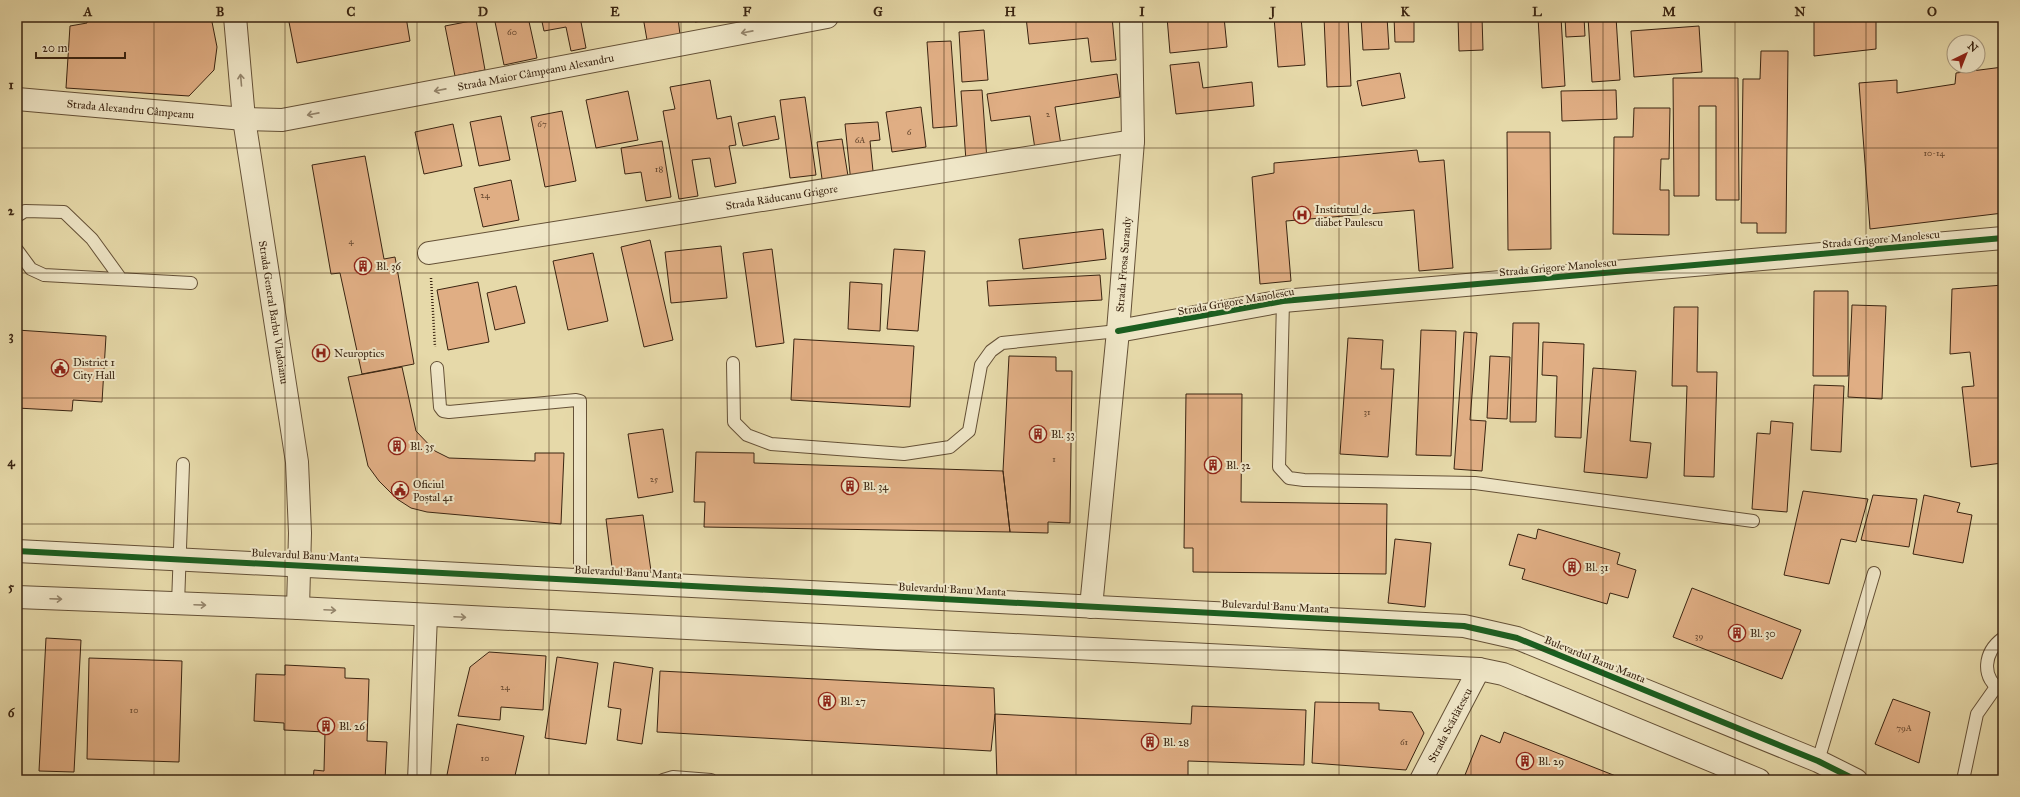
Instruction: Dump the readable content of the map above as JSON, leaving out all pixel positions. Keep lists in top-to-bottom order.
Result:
{
  "streets": {
    "street": [
      "Strada Maior Câmpeanu Alexandru",
      "Strada Alexandru Câmpeanu",
      "Strada Răducanu Grigore",
      "Strada Grigore Manolescu",
      "Strada Frosa Sarandy",
      "Strada General Barbu Vladoianu",
      "Bulevardul Banu Manta",
      "Strada Scărlătescu"
    ]
  },
  "crossings": [
    ["Strada Maior Câmpeanu Alexandru", "Strada Alexandru Câmpeanu"],
    ["Strada Maior Câmpeanu Alexandru", "Strada General Barbu Vladoianu"],
    ["Strada Alexandru Câmpeanu", "Strada General Barbu Vladoianu"],
    ["Strada Răducanu Grigore", "Strada Frosa Sarandy"],
    ["Strada Grigore Manolescu", "Strada Frosa Sarandy"],
    ["Strada Frosa Sarandy", "Bulevardul Banu Manta"],
    ["Strada General Barbu Vladoianu", "Bulevardul Banu Manta"]
  ],
  "one_way": ["Strada Maior Câmpeanu Alexandru"],
  "places": {
    "hospital": ["Institutul de diabet Paulescu", "Neuroptics"],
    "building": [
      "Bl. 36",
      "Bl. 33",
      "Bl. 35",
      "Bl. 32",
      "Bl. 34",
      "Bl. 31",
      "Bl. 30",
      "Bl. 27",
      "Bl. 26",
      "Bl. 28",
      "Bl. 29"
    ],
    "public building": ["District 1 City Hall", "Oficiul Poștal 41"]
  },
  "house_numbers": [
    "60",
    "2",
    "67",
    "6",
    "6A",
    "10-14",
    "18",
    "24",
    "4",
    "31",
    "1",
    "25",
    "39",
    "24",
    "10",
    "79A",
    "61",
    "10"
  ],
  "scale_bar": "20 m",
  "north": "top right",
  "grid": {
    "columns": [
      "A",
      "B",
      "C",
      "D",
      "E",
      "F",
      "G",
      "H",
      "I",
      "J",
      "K",
      "L",
      "M",
      "N",
      "O"
    ],
    "rows": [
      "1",
      "2",
      "3",
      "4",
      "5",
      "6"
    ]
  }
}
